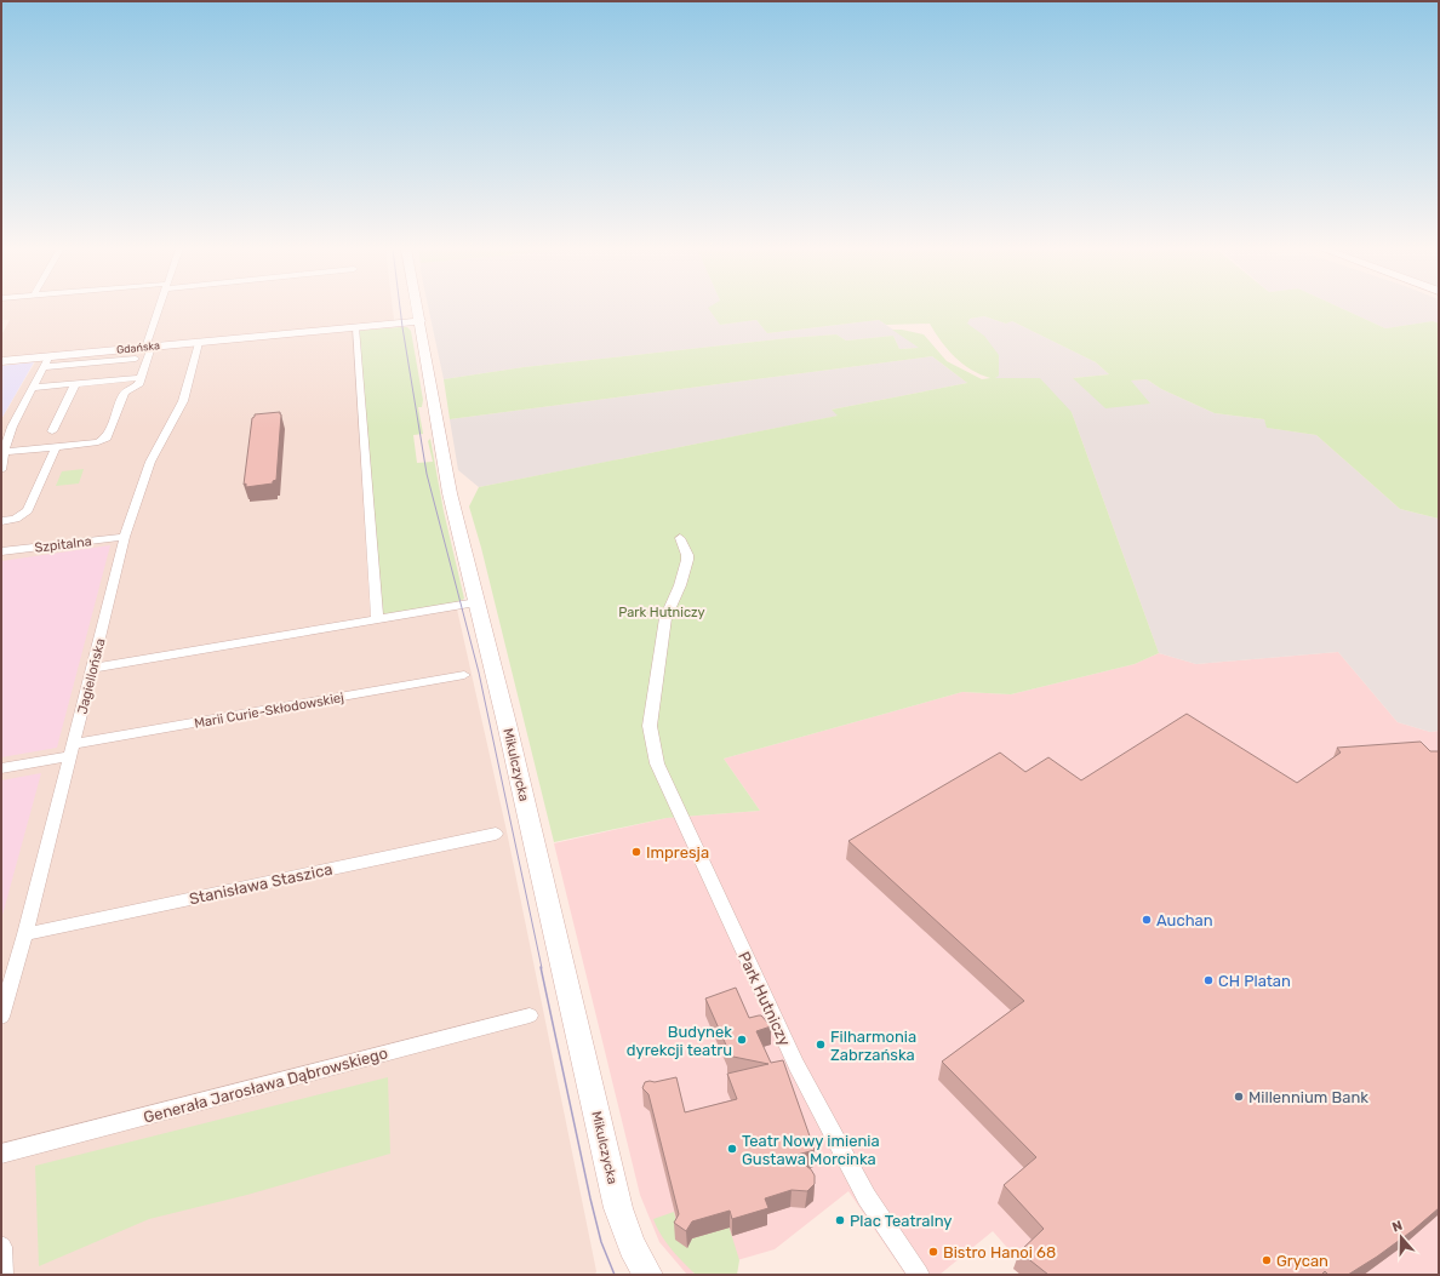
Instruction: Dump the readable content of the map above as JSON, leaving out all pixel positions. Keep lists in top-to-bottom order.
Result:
{
  "streets": {
    "main road": ["Gdańska", "Mikulczycka"],
    "street": [
      "Szpitalna",
      "Jagiellońska",
      "Marii Curie-Skłodowskiej",
      "Stanisława Staszica",
      "Park Hutniczy",
      "Generała Jarosława Dąbrowskiego"
    ]
  },
  "crossings": [
    ["Gdańska", "Jagiellońska"],
    ["Gdańska", "Mikulczycka"],
    ["Szpitalna", "Jagiellońska"],
    ["Jagiellońska", "Marii Curie-Skłodowskiej"],
    ["Jagiellońska", "Stanisława Staszica"]
  ],
  "parks": ["Park Hutniczy"],
  "places": [
    "Impresja",
    "Auchan",
    "CH Platan",
    "Budynek dyrekcji teatru",
    "Filharmonia Zabrzańska",
    "Millennium Bank",
    "Teatr Nowy imienia Gustawa Morcinka",
    "Plac Teatralny",
    "Bistro Hanoi 68",
    "Grycan"
  ],
  "north": "top"
}
